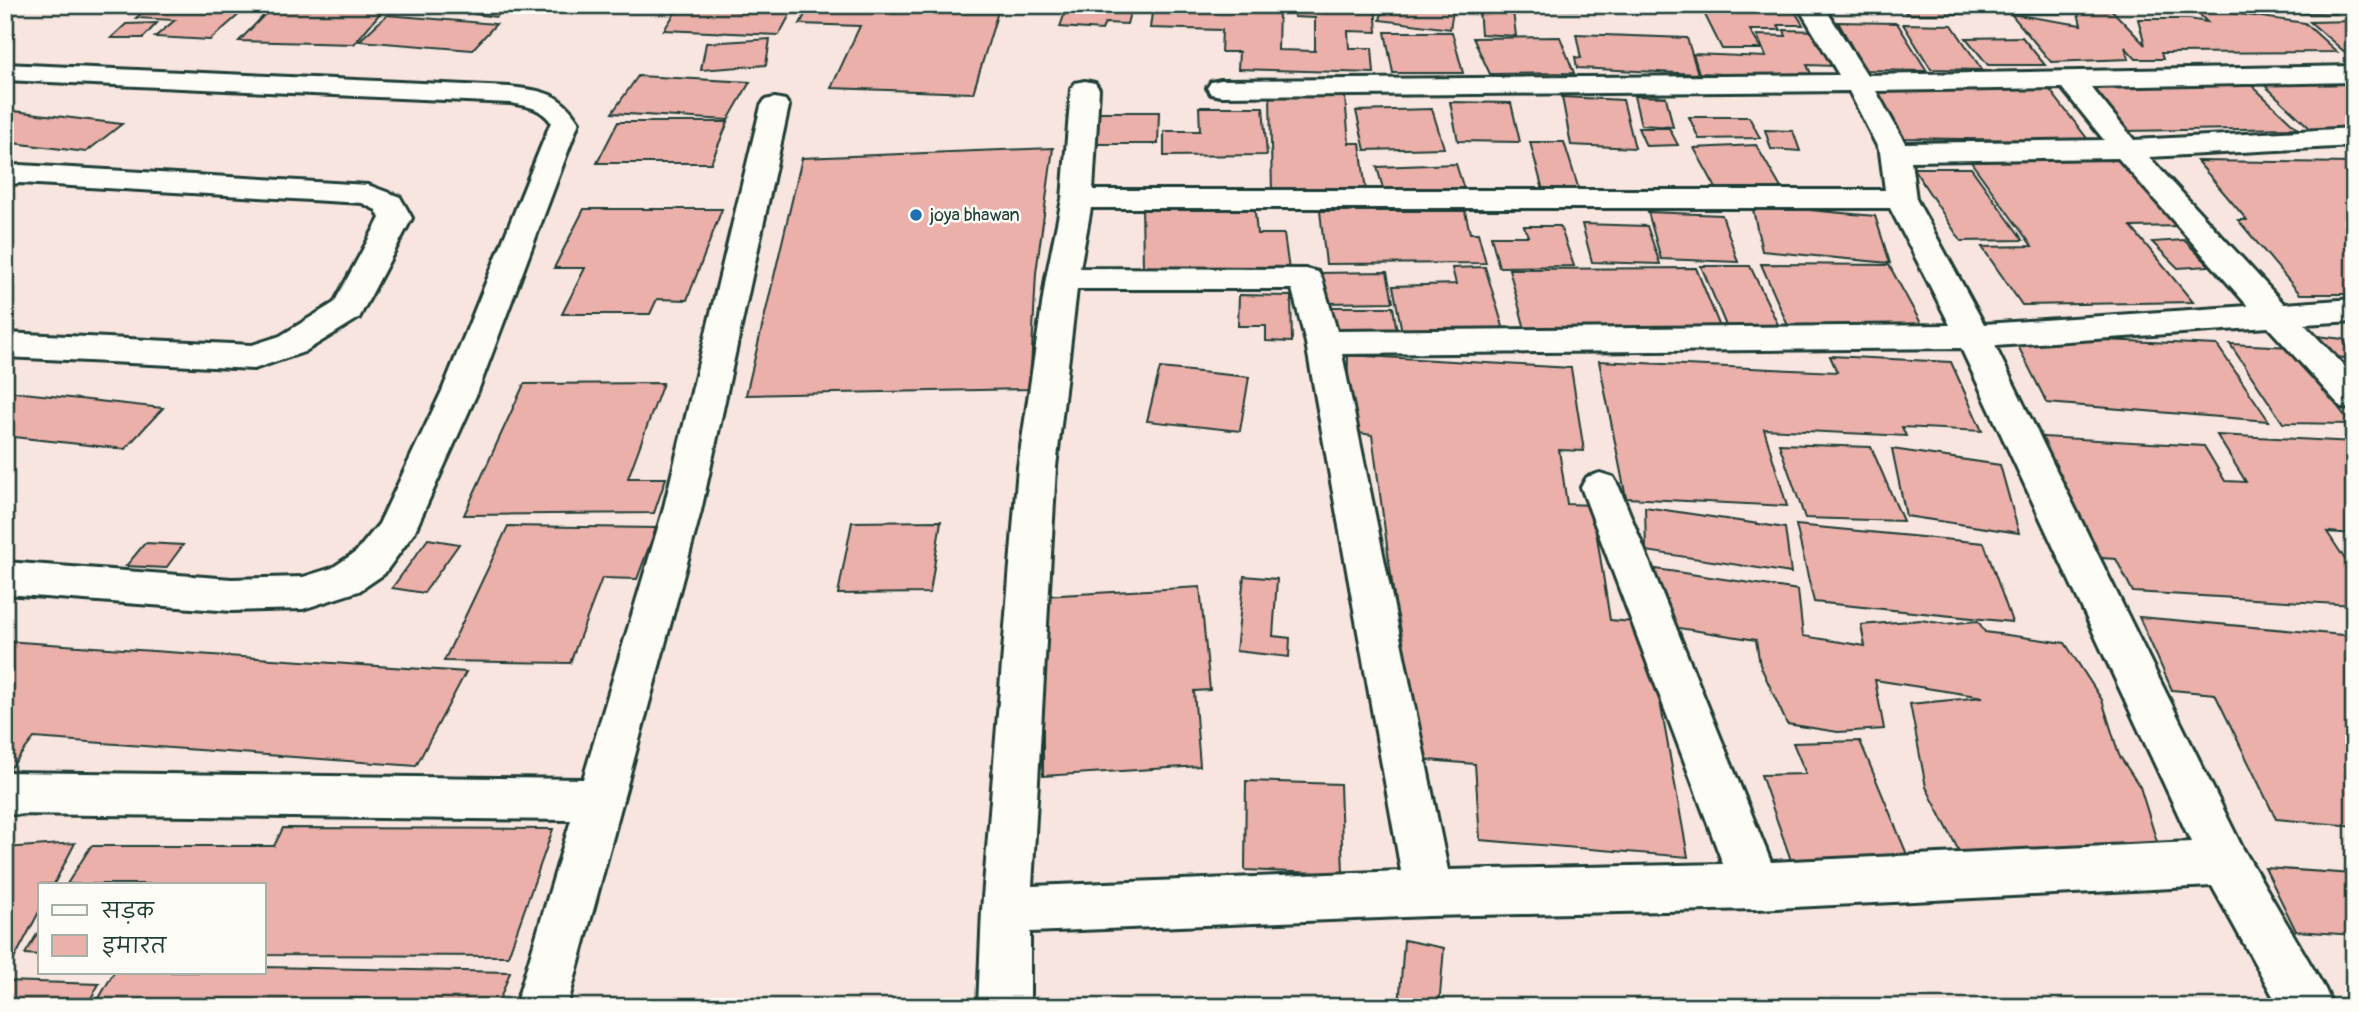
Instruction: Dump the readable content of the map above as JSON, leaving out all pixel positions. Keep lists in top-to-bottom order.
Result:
{
  "places": ["joya bhawan"],
  "legend": ["सड़क", "इमारत"]
}
